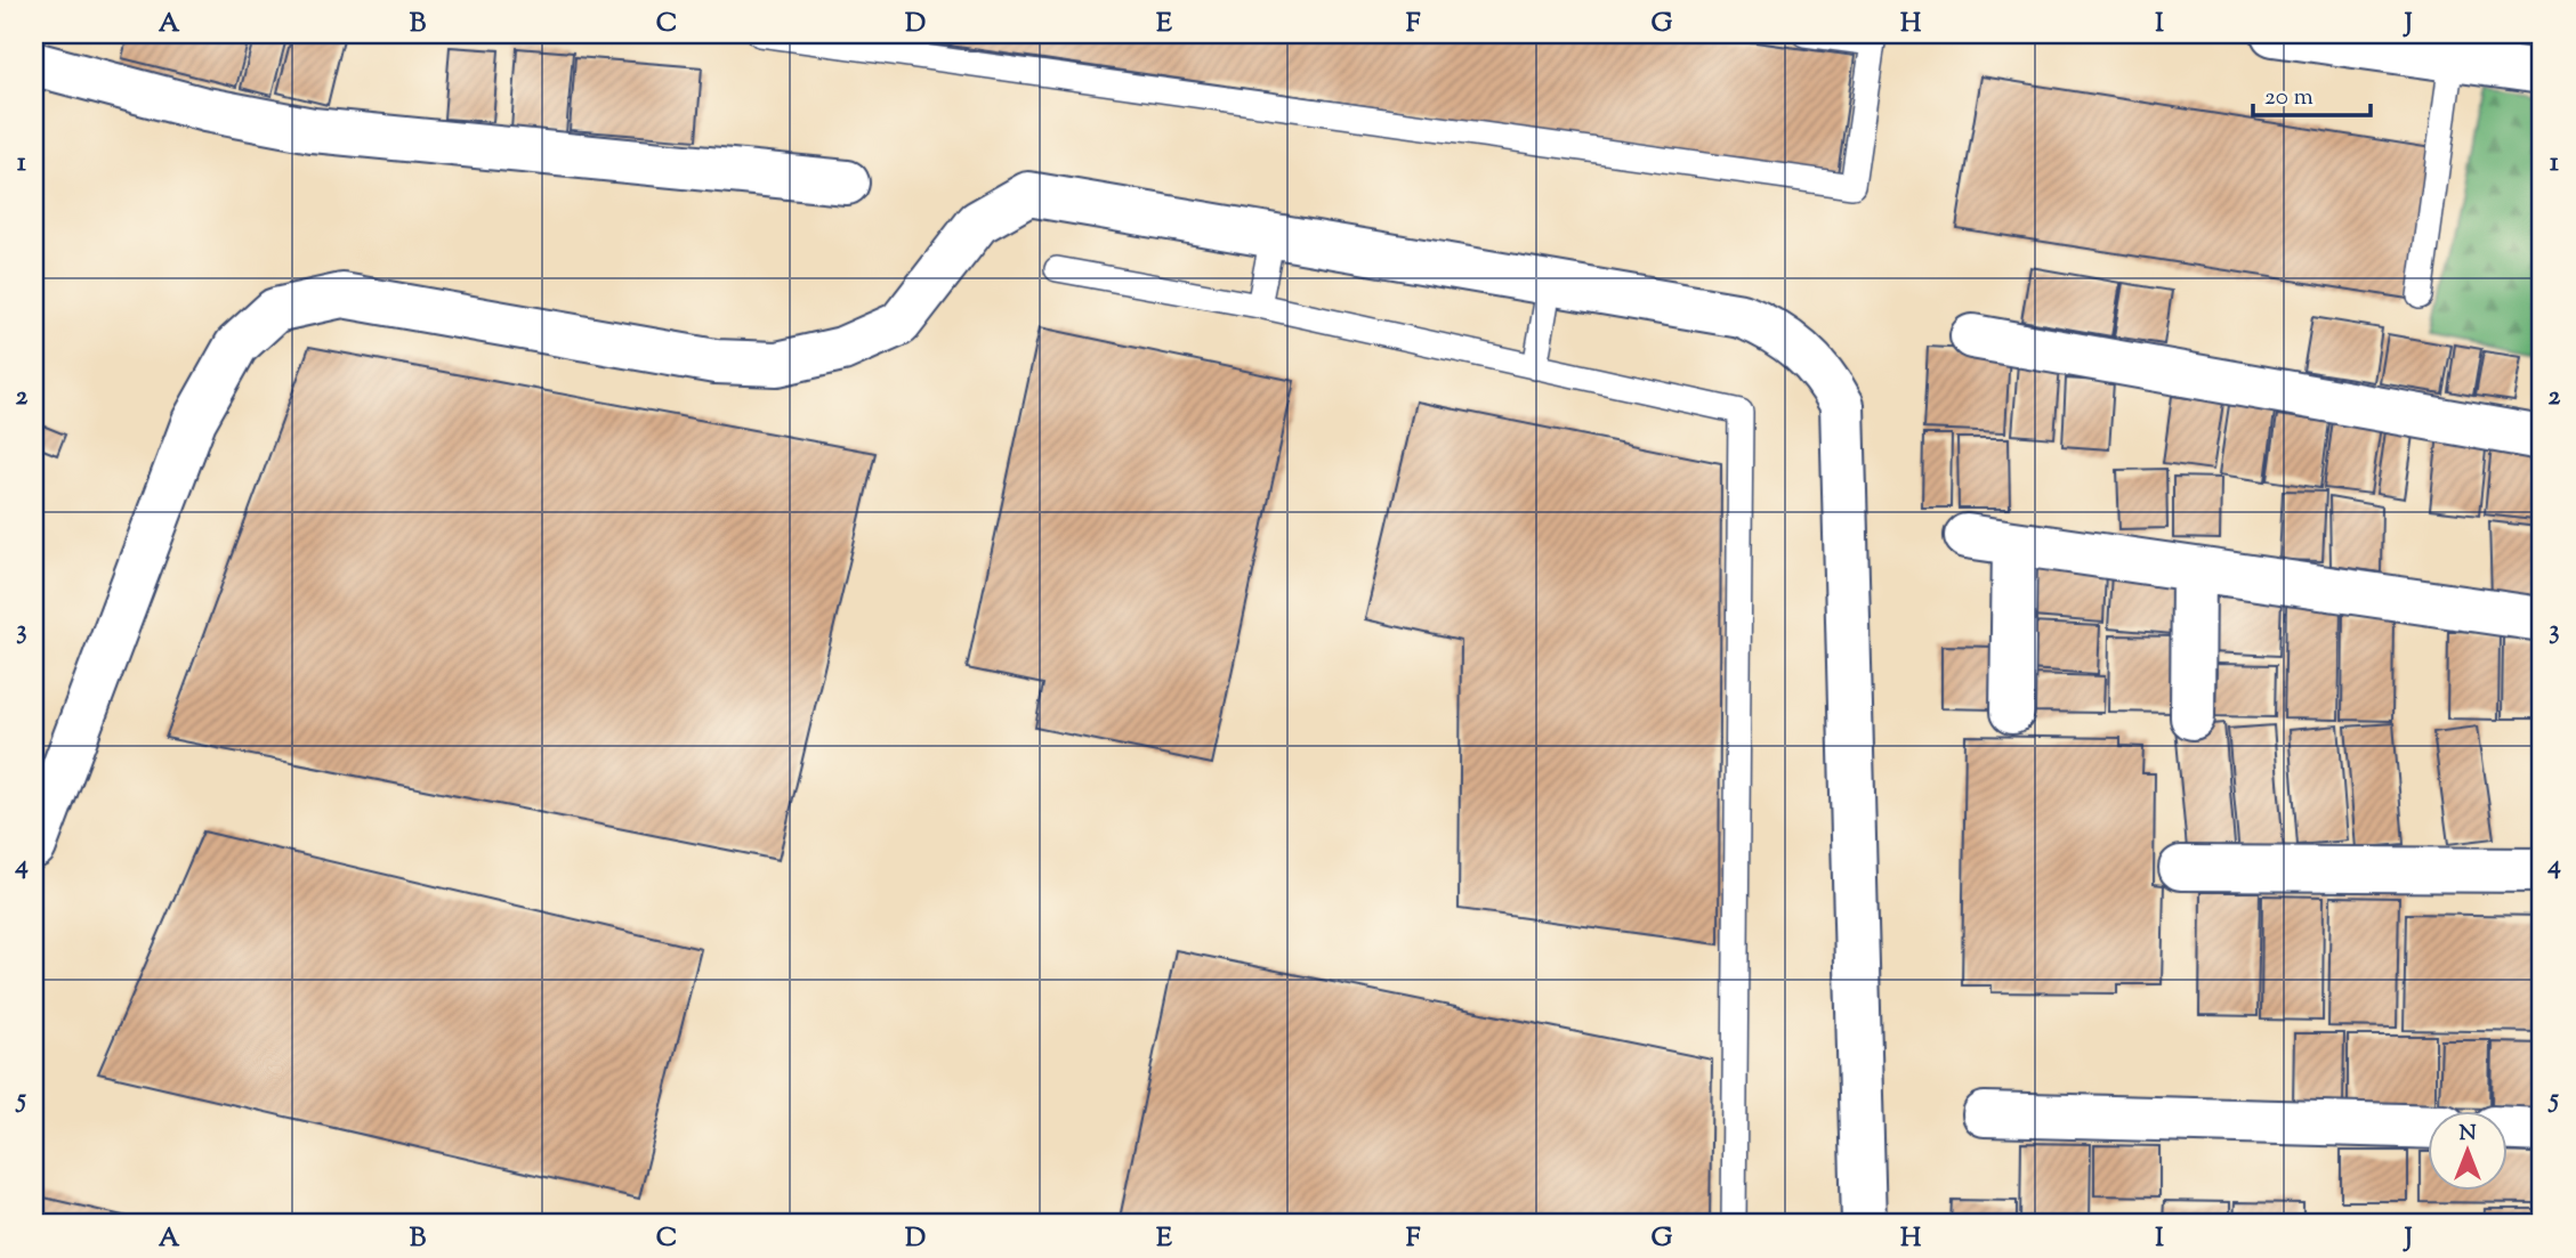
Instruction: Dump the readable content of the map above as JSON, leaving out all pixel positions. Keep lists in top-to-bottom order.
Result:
{
  "scale_bar": "20 m",
  "north": "top",
  "grid": {
    "columns": [
      "A",
      "B",
      "C",
      "D",
      "E",
      "F",
      "G",
      "H",
      "I",
      "J"
    ],
    "rows": [
      "1",
      "2",
      "3",
      "4",
      "5"
    ]
  }
}
